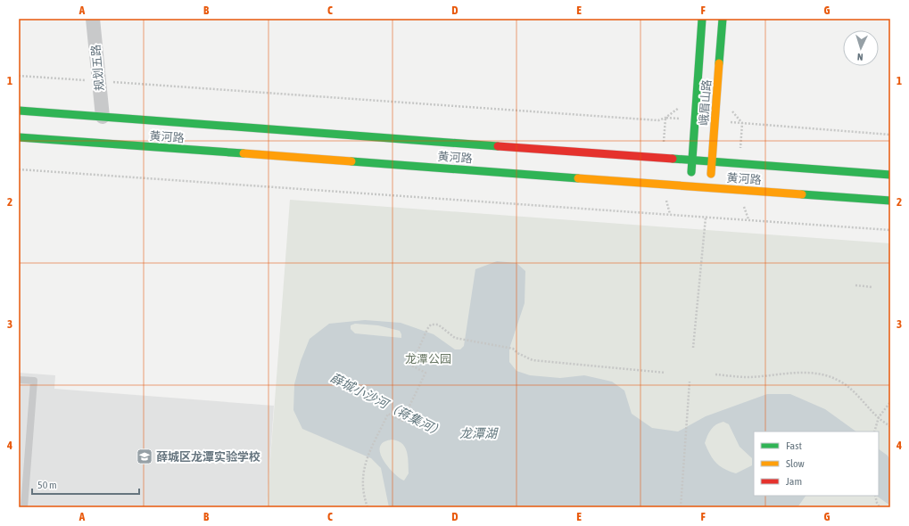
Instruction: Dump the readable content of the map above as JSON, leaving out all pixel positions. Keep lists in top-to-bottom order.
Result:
{
  "streets": {
    "main road": ["峨眉山路", "黄河路"],
    "street": ["规划五路"]
  },
  "crossings": [
    ["规划五路", "黄河路"],
    ["峨眉山路", "黄河路"]
  ],
  "water": ["薛城小沙河（蒋集河）", "龙潭湖"],
  "parks": ["龙潭公园"],
  "places": {
    "school or university": ["薛城区龙潭实验学校"]
  },
  "legend": ["Fast", "Slow", "Jam"],
  "scale_bar": "50 m",
  "north": "bottom",
  "grid": {
    "columns": [
      "A",
      "B",
      "C",
      "D",
      "E",
      "F",
      "G"
    ],
    "rows": [
      "1",
      "2",
      "3",
      "4"
    ]
  }
}
